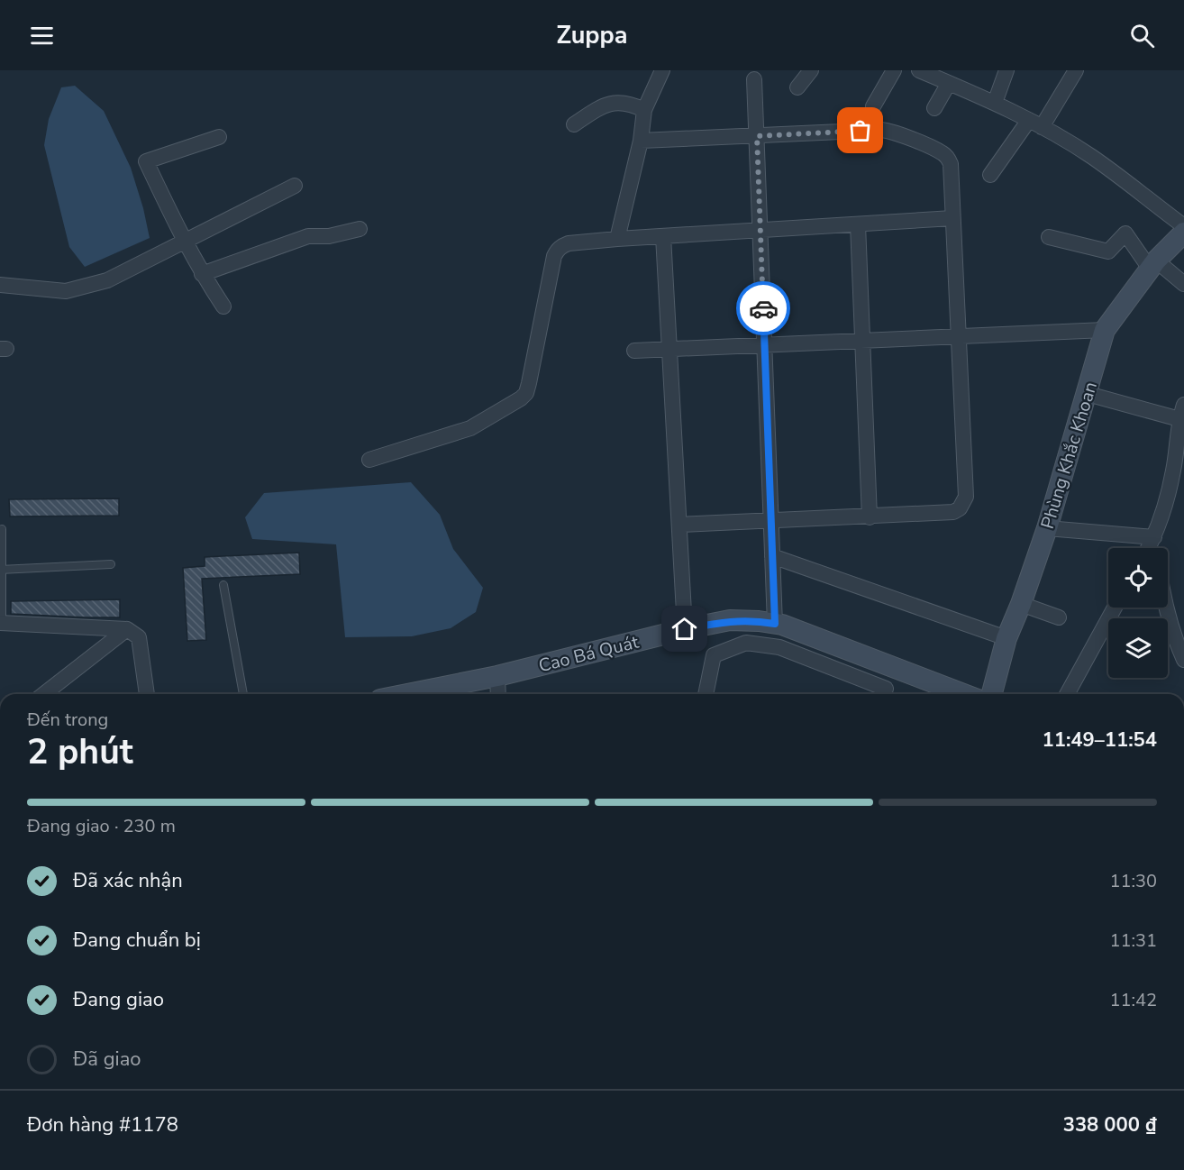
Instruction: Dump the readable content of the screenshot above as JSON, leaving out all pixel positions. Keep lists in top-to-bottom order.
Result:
{
  "streets": {
    "street": ["Phùng Khắc Khoan", "Cao Bá Quát"]
  },
  "page": {
    "header": "Zuppa",
    "heading": ["2 phút", "Đến trong", "11:49–11:54"],
    "panel": ["Đơn hàng #1178", "338 000 ₫"],
    "bar": "Đang giao · 230 m",
    "list": [
      ["Đã xác nhận", "11:30"],
      ["Đang chuẩn bị", "11:31"],
      ["Đang giao", "11:42"],
      "Đã giao"
    ]
  }
}
